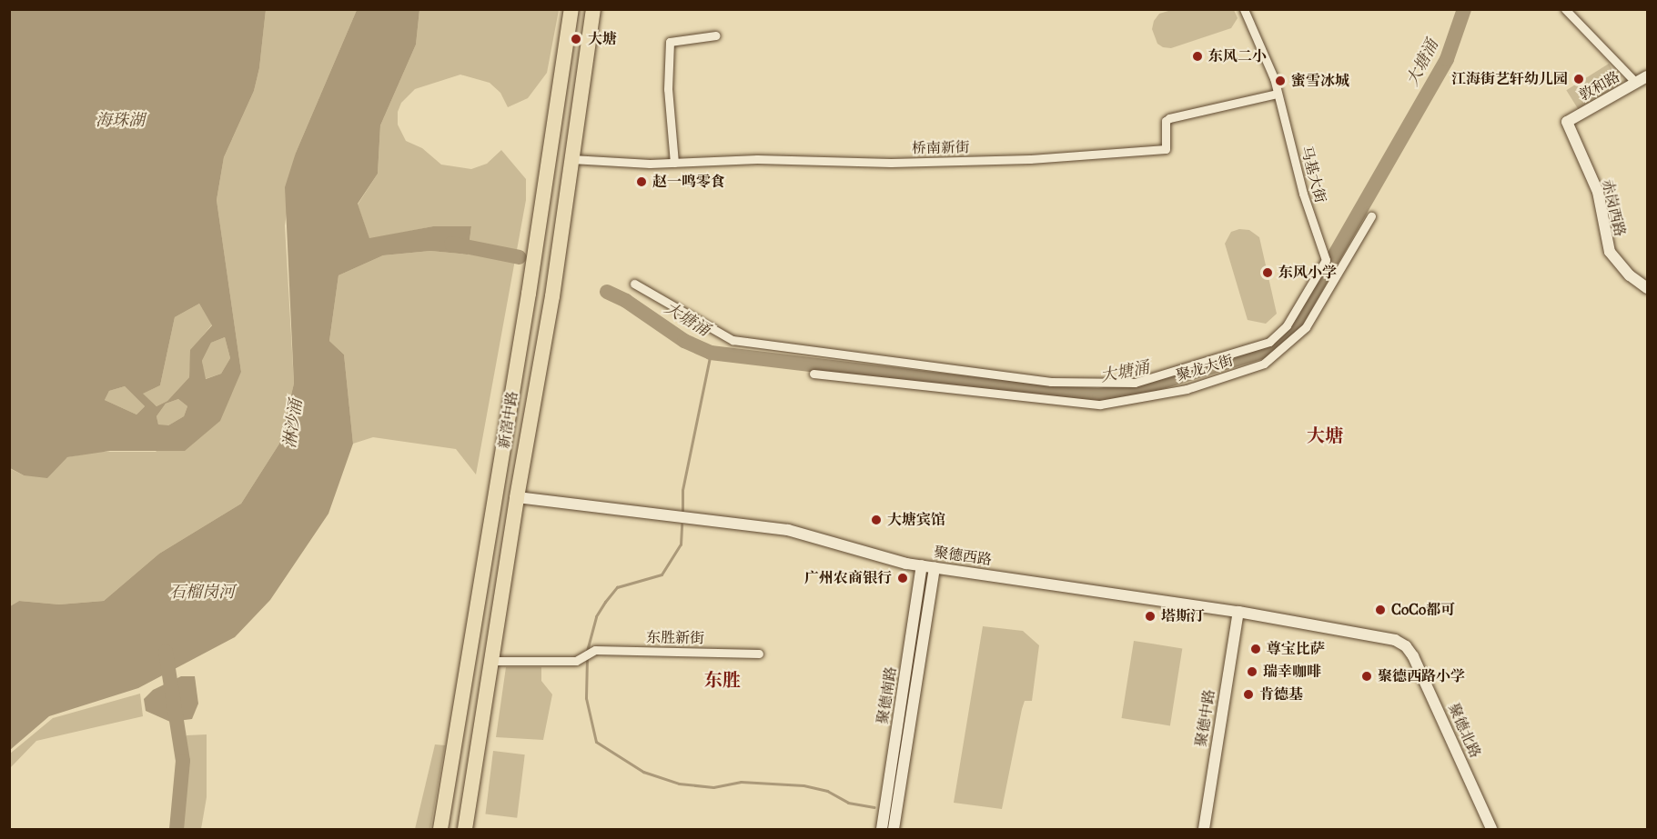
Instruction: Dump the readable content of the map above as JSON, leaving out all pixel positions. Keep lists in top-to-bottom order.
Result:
{
  "streets": {
    "highway": ["新滘中路"],
    "street": [
      "敦和路",
      "桥南新街",
      "马基大街",
      "赤岗西路",
      "聚龙大街",
      "聚德西路",
      "东胜新街",
      "聚德南路",
      "聚德中路",
      "聚德北路"
    ]
  },
  "crossings": [
    ["敦和路", "赤岗西路"],
    ["桥南新街", "马基大街"],
    ["桥南新街", "新滘中路"],
    ["新滘中路", "聚德西路"],
    ["新滘中路", "东胜新街"],
    ["聚德西路", "聚德南路"],
    ["聚德西路", "聚德中路"],
    ["聚德西路", "聚德北路"]
  ],
  "districts": ["大塘", "东胜"],
  "water": [
    "大塘涌",
    "海珠湖",
    "淋沙涌",
    "石榴岗河"
  ],
  "places": [
    "大塘",
    "东风二小",
    "江海街艺轩幼儿园",
    "蜜雪冰城",
    "赵一鸣零食",
    "东风小学",
    "大塘宾馆",
    "广州农商银行",
    "CoCo都可",
    "塔斯汀",
    "尊宝比萨",
    "瑞幸咖啡",
    "聚德西路小学",
    "肯德基"
  ]
}
